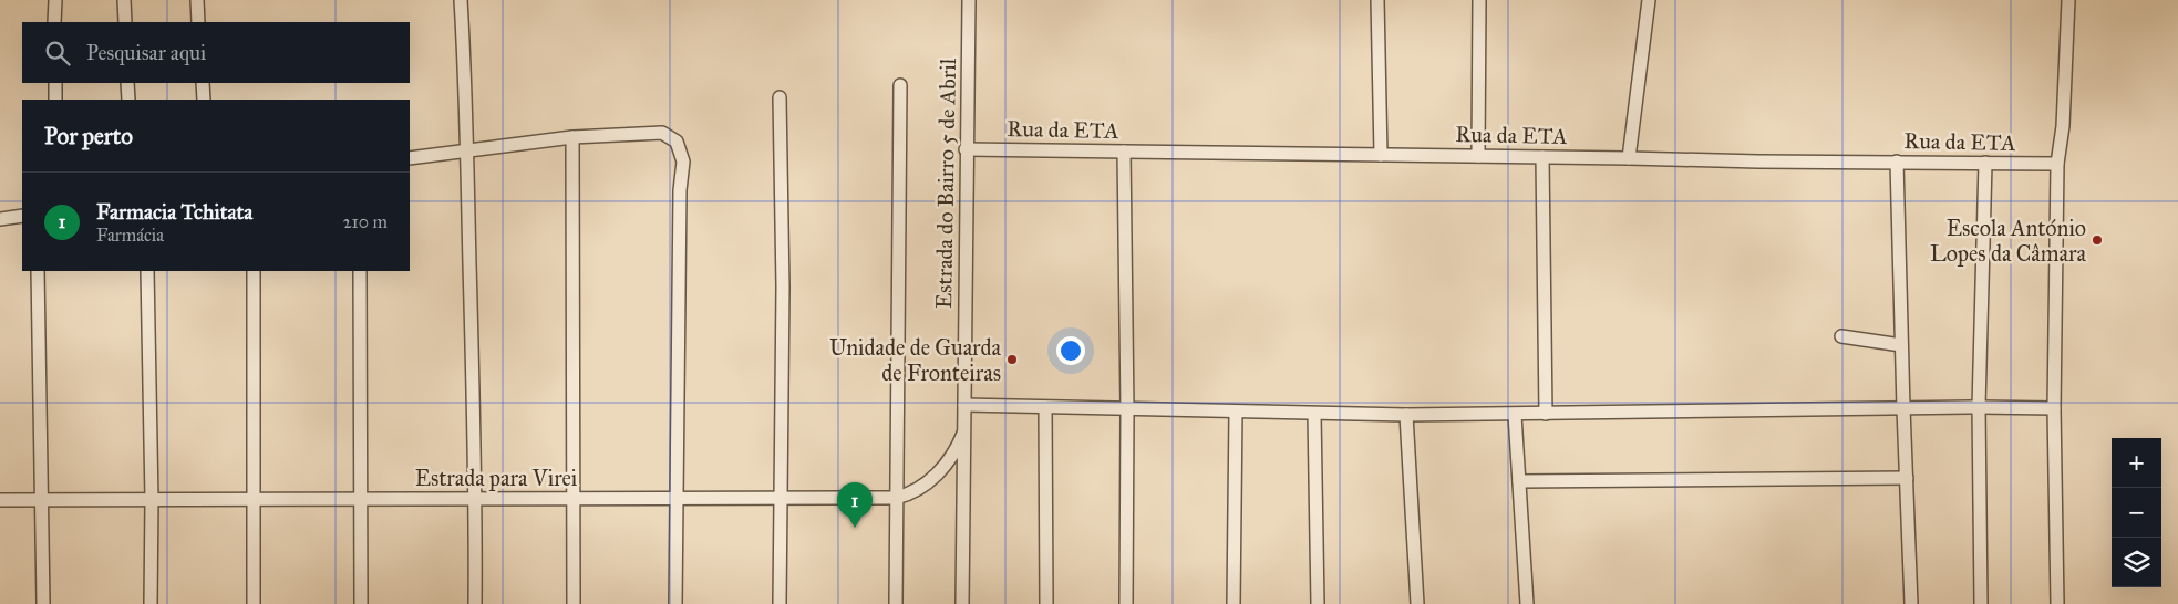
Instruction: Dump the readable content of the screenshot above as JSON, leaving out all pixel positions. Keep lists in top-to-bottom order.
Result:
{
  "streets": {
    "street": ["Rua da ETA", "Estrada do Bairro 5 de Abril", "Estrada para Virei"]
  },
  "crossings": [
    ["Rua da ETA", "Estrada do Bairro 5 de Abril"],
    ["Estrada do Bairro 5 de Abril", "Estrada para Virei"]
  ],
  "places": ["Escola António Lopes da Câmara", "Unidade de Guarda de Fronteiras"],
  "page": {
    "search": "Pesquisar aqui",
    "heading": "Por perto",
    "list": [
      {
        "mark": "1",
        "name": "Farmacia Tchitata",
        "note": "Farmácia",
        "value": "210 m"
      }
    ],
    "map_buttons": ["+", "−"],
    "pins": "1"
  }
}
